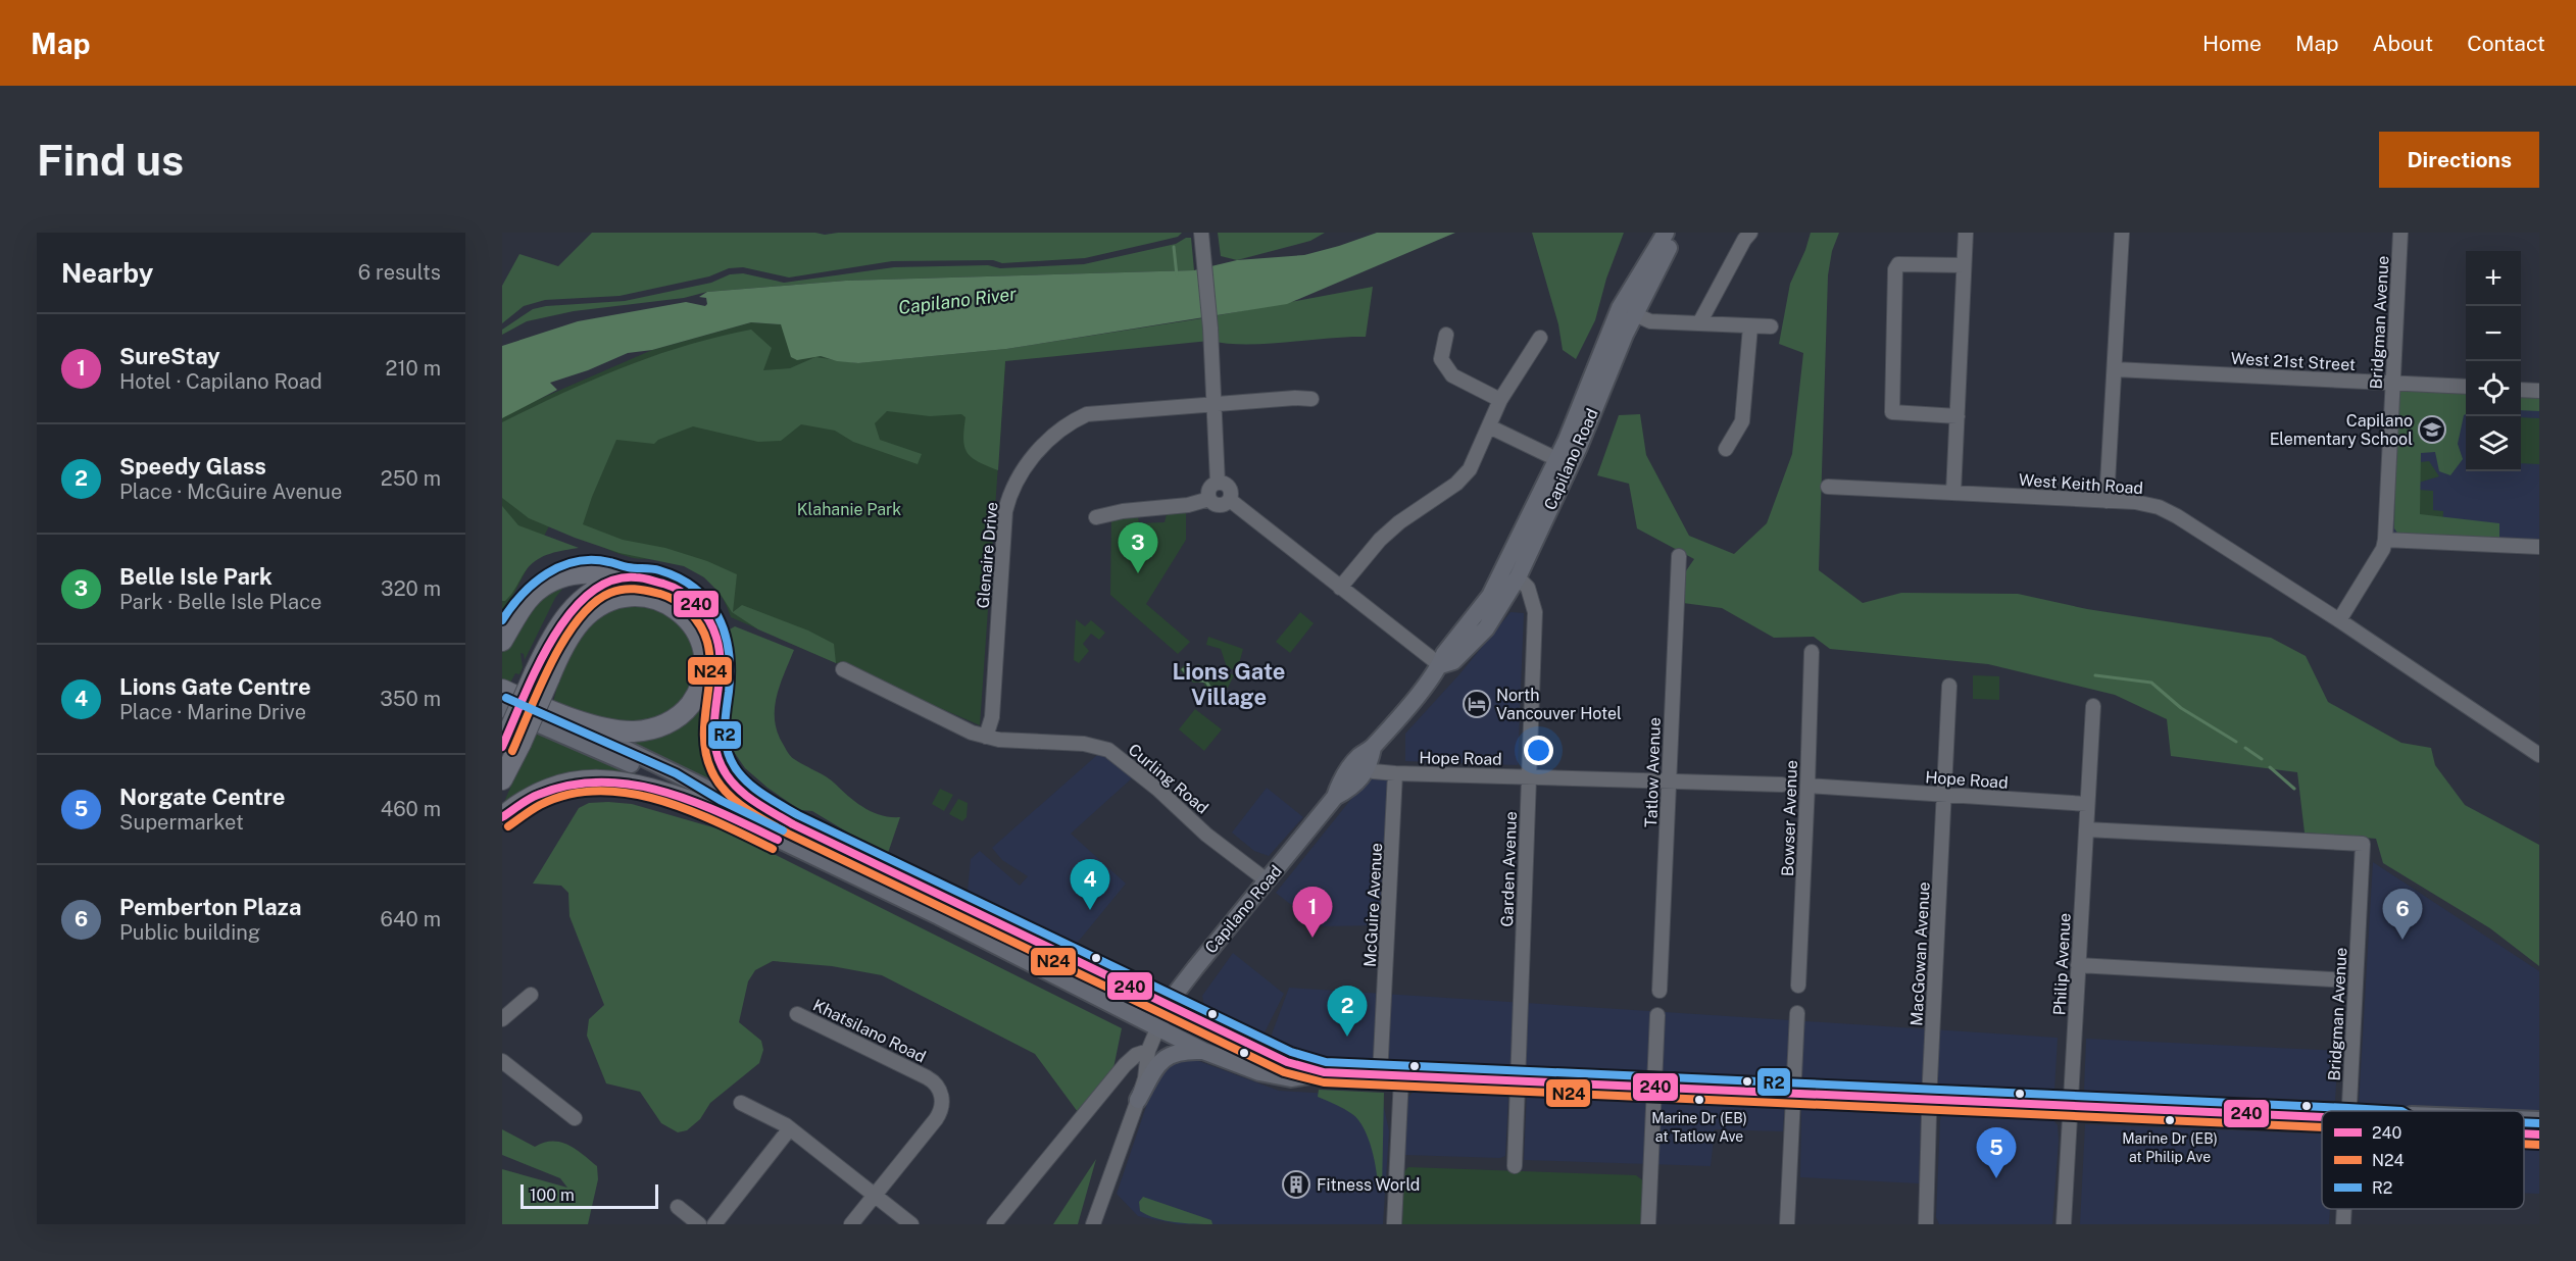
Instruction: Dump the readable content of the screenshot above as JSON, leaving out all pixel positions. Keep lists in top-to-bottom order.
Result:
{
  "streets": {
    "main road": ["Capilano Road"],
    "street": [
      "Bridgman Avenue",
      "West 21st Street",
      "West Keith Road",
      "Glenaire Drive",
      "Hope Road",
      "Tatlow Avenue",
      "Curling Road",
      "Bowser Avenue",
      "Garden Avenue",
      "McGuire Avenue",
      "MacGowan Avenue",
      "Philip Avenue",
      "Khatsilano Road"
    ]
  },
  "crossings": [
    ["Bridgman Avenue", "West 21st Street"],
    ["Bridgman Avenue", "West Keith Road"],
    ["Bridgman Avenue", "Philip Avenue"],
    ["Capilano Road", "Hope Road"],
    ["Capilano Road", "Curling Road"],
    ["Capilano Road", "Garden Avenue"],
    ["Glenaire Drive", "Curling Road"],
    ["Hope Road", "Tatlow Avenue"],
    ["Hope Road", "Bowser Avenue"],
    ["Hope Road", "Garden Avenue"],
    ["Hope Road", "McGuire Avenue"],
    ["Hope Road", "MacGowan Avenue"],
    ["Hope Road", "Philip Avenue"]
  ],
  "districts": ["Lions Gate Village"],
  "water": ["Capilano River"],
  "parks": ["Klahanie Park"],
  "places": {
    "school or university": ["Capilano Elementary School"],
    "hotel": ["North Vancouver Hotel"],
    "other": ["Marine Dr (EB) at Tatlow Ave", "Marine Dr (EB) at Philip Ave"],
    "building": ["Fitness World"]
  },
  "lines": ["transit line R2", "transit line 240", "transit line N24"],
  "legend": ["240", "N24", "R2"],
  "scale_bar": "100 m",
  "page": {
    "header": "Map",
    "nav": [
      "Home",
      "Map",
      "About",
      "Contact"
    ],
    "buttons": "Directions",
    "title": "Find us",
    "heading": ["Nearby", "6 results"],
    "map_buttons": ["+", "−"],
    "list": [
      {
        "mark": "1",
        "name": "SureStay",
        "note": "Hotel · Capilano Road",
        "value": "210 m"
      },
      {
        "mark": "2",
        "name": "Speedy Glass",
        "note": "Place · McGuire Avenue",
        "value": "250 m"
      },
      {
        "mark": "3",
        "name": "Belle Isle Park",
        "note": "Park · Belle Isle Place",
        "value": "320 m"
      },
      {
        "mark": "4",
        "name": "Lions Gate Centre",
        "note": "Place · Marine Drive",
        "value": "350 m"
      },
      {
        "mark": "5",
        "name": "Norgate Centre",
        "note": "Supermarket",
        "value": "460 m"
      },
      {
        "mark": "6",
        "name": "Pemberton Plaza",
        "note": "Public building",
        "value": "640 m"
      }
    ],
    "pins": [
      "3",
      "4",
      "1",
      "6",
      "2",
      "5"
    ],
    "scale": "100 m"
  }
}
